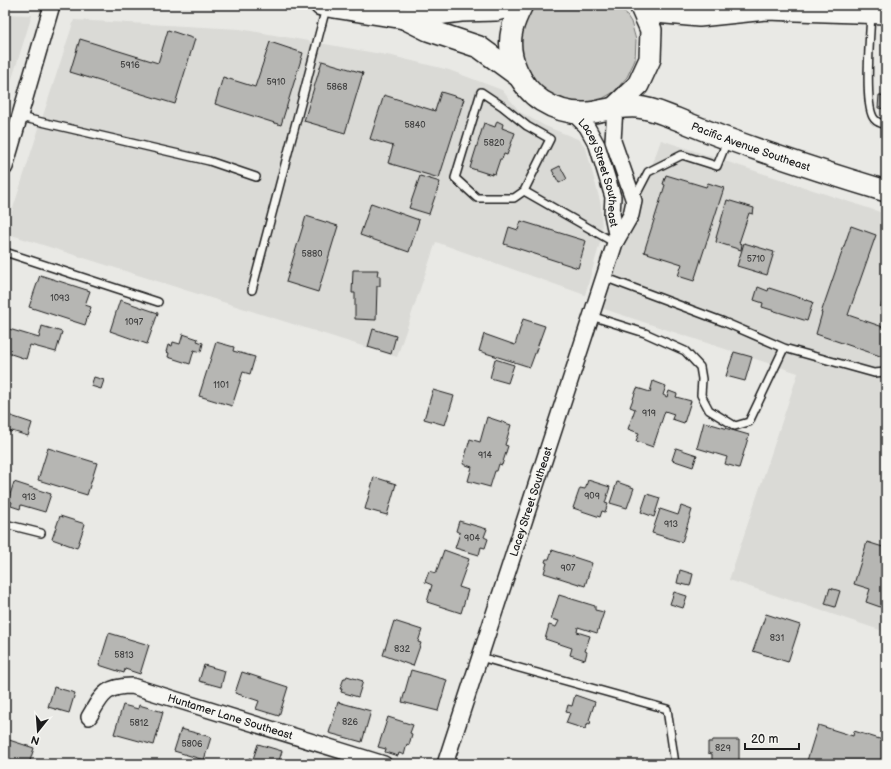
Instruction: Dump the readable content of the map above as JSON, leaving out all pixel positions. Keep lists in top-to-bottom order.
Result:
{
  "streets": {
    "main road": ["Pacific Avenue Southeast"],
    "street": ["Lacey Street Southeast", "Huntamer Lane Southeast"]
  },
  "crossings": [
    ["Pacific Avenue Southeast", "Lacey Street Southeast"]
  ],
  "house_numbers": [
    "5916",
    "5910",
    "5868",
    "5840",
    "5820",
    "5880",
    "5710",
    "1093",
    "1097",
    "1101",
    "919",
    "914",
    "909",
    "913",
    "913",
    "904",
    "907",
    "831",
    "832",
    "5813",
    "826",
    "5812",
    "5806",
    "829"
  ],
  "scale_bar": "20 m",
  "north": "bottom"
}
